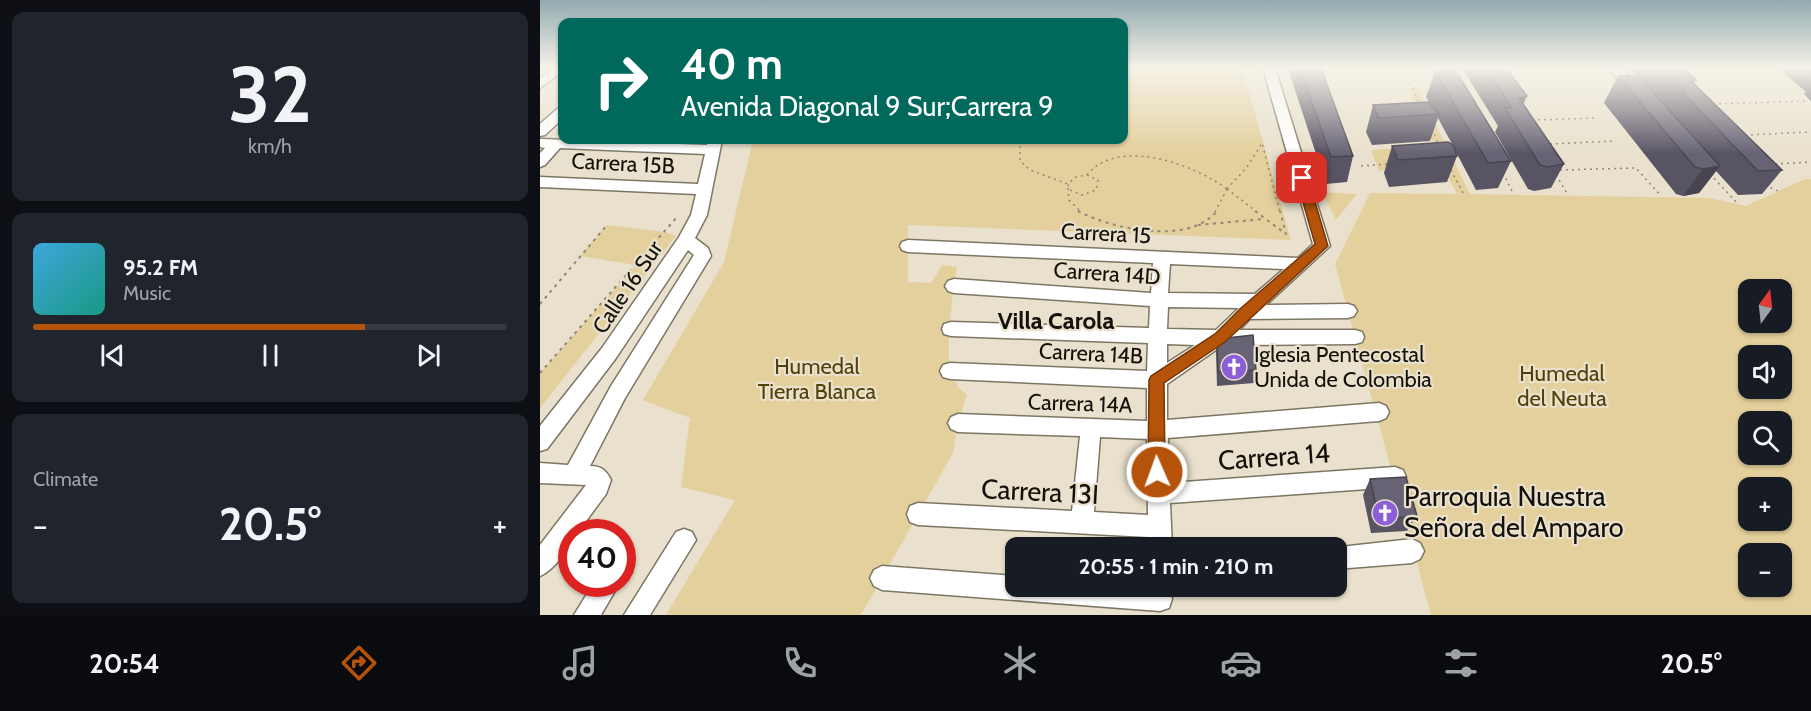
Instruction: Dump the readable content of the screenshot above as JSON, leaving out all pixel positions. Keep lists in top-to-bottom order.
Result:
{
  "streets": {
    "street": [
      "Carrera 15B",
      "Carrera 15",
      "Carrera 14D",
      "Calle 16 Sur",
      "Carrera 14B",
      "Carrera 14A",
      "Carrera 14",
      "Carrera 13I"
    ]
  },
  "crossings": [
    ["Carrera 15B", "Calle 16 Sur"]
  ],
  "districts": ["Villa Carola"],
  "parks": ["Humedal Tierra Blanca", "Humedal del Neuta"],
  "places": {
    "church": ["Iglesia Pentecostal Unida de Colombia", "Parroquia Nuestra Señora del Amparo"]
  },
  "north": "top",
  "page": {
    "tile": [
      ["32", "km/h"],
      "Climate"
    ],
    "turn": ["40 m", "Avenida Diagonal 9 Sur;Carrera 9"],
    "song": ["95.2 FM", "Music"],
    "map_buttons": ["+", "−"],
    "heat": ["−", "20.5°", "+"],
    "limit": "40",
    "trip": "20:55 · 1 min · 210 m",
    "tabs": ["20:54", "20.5°"]
  }
}
